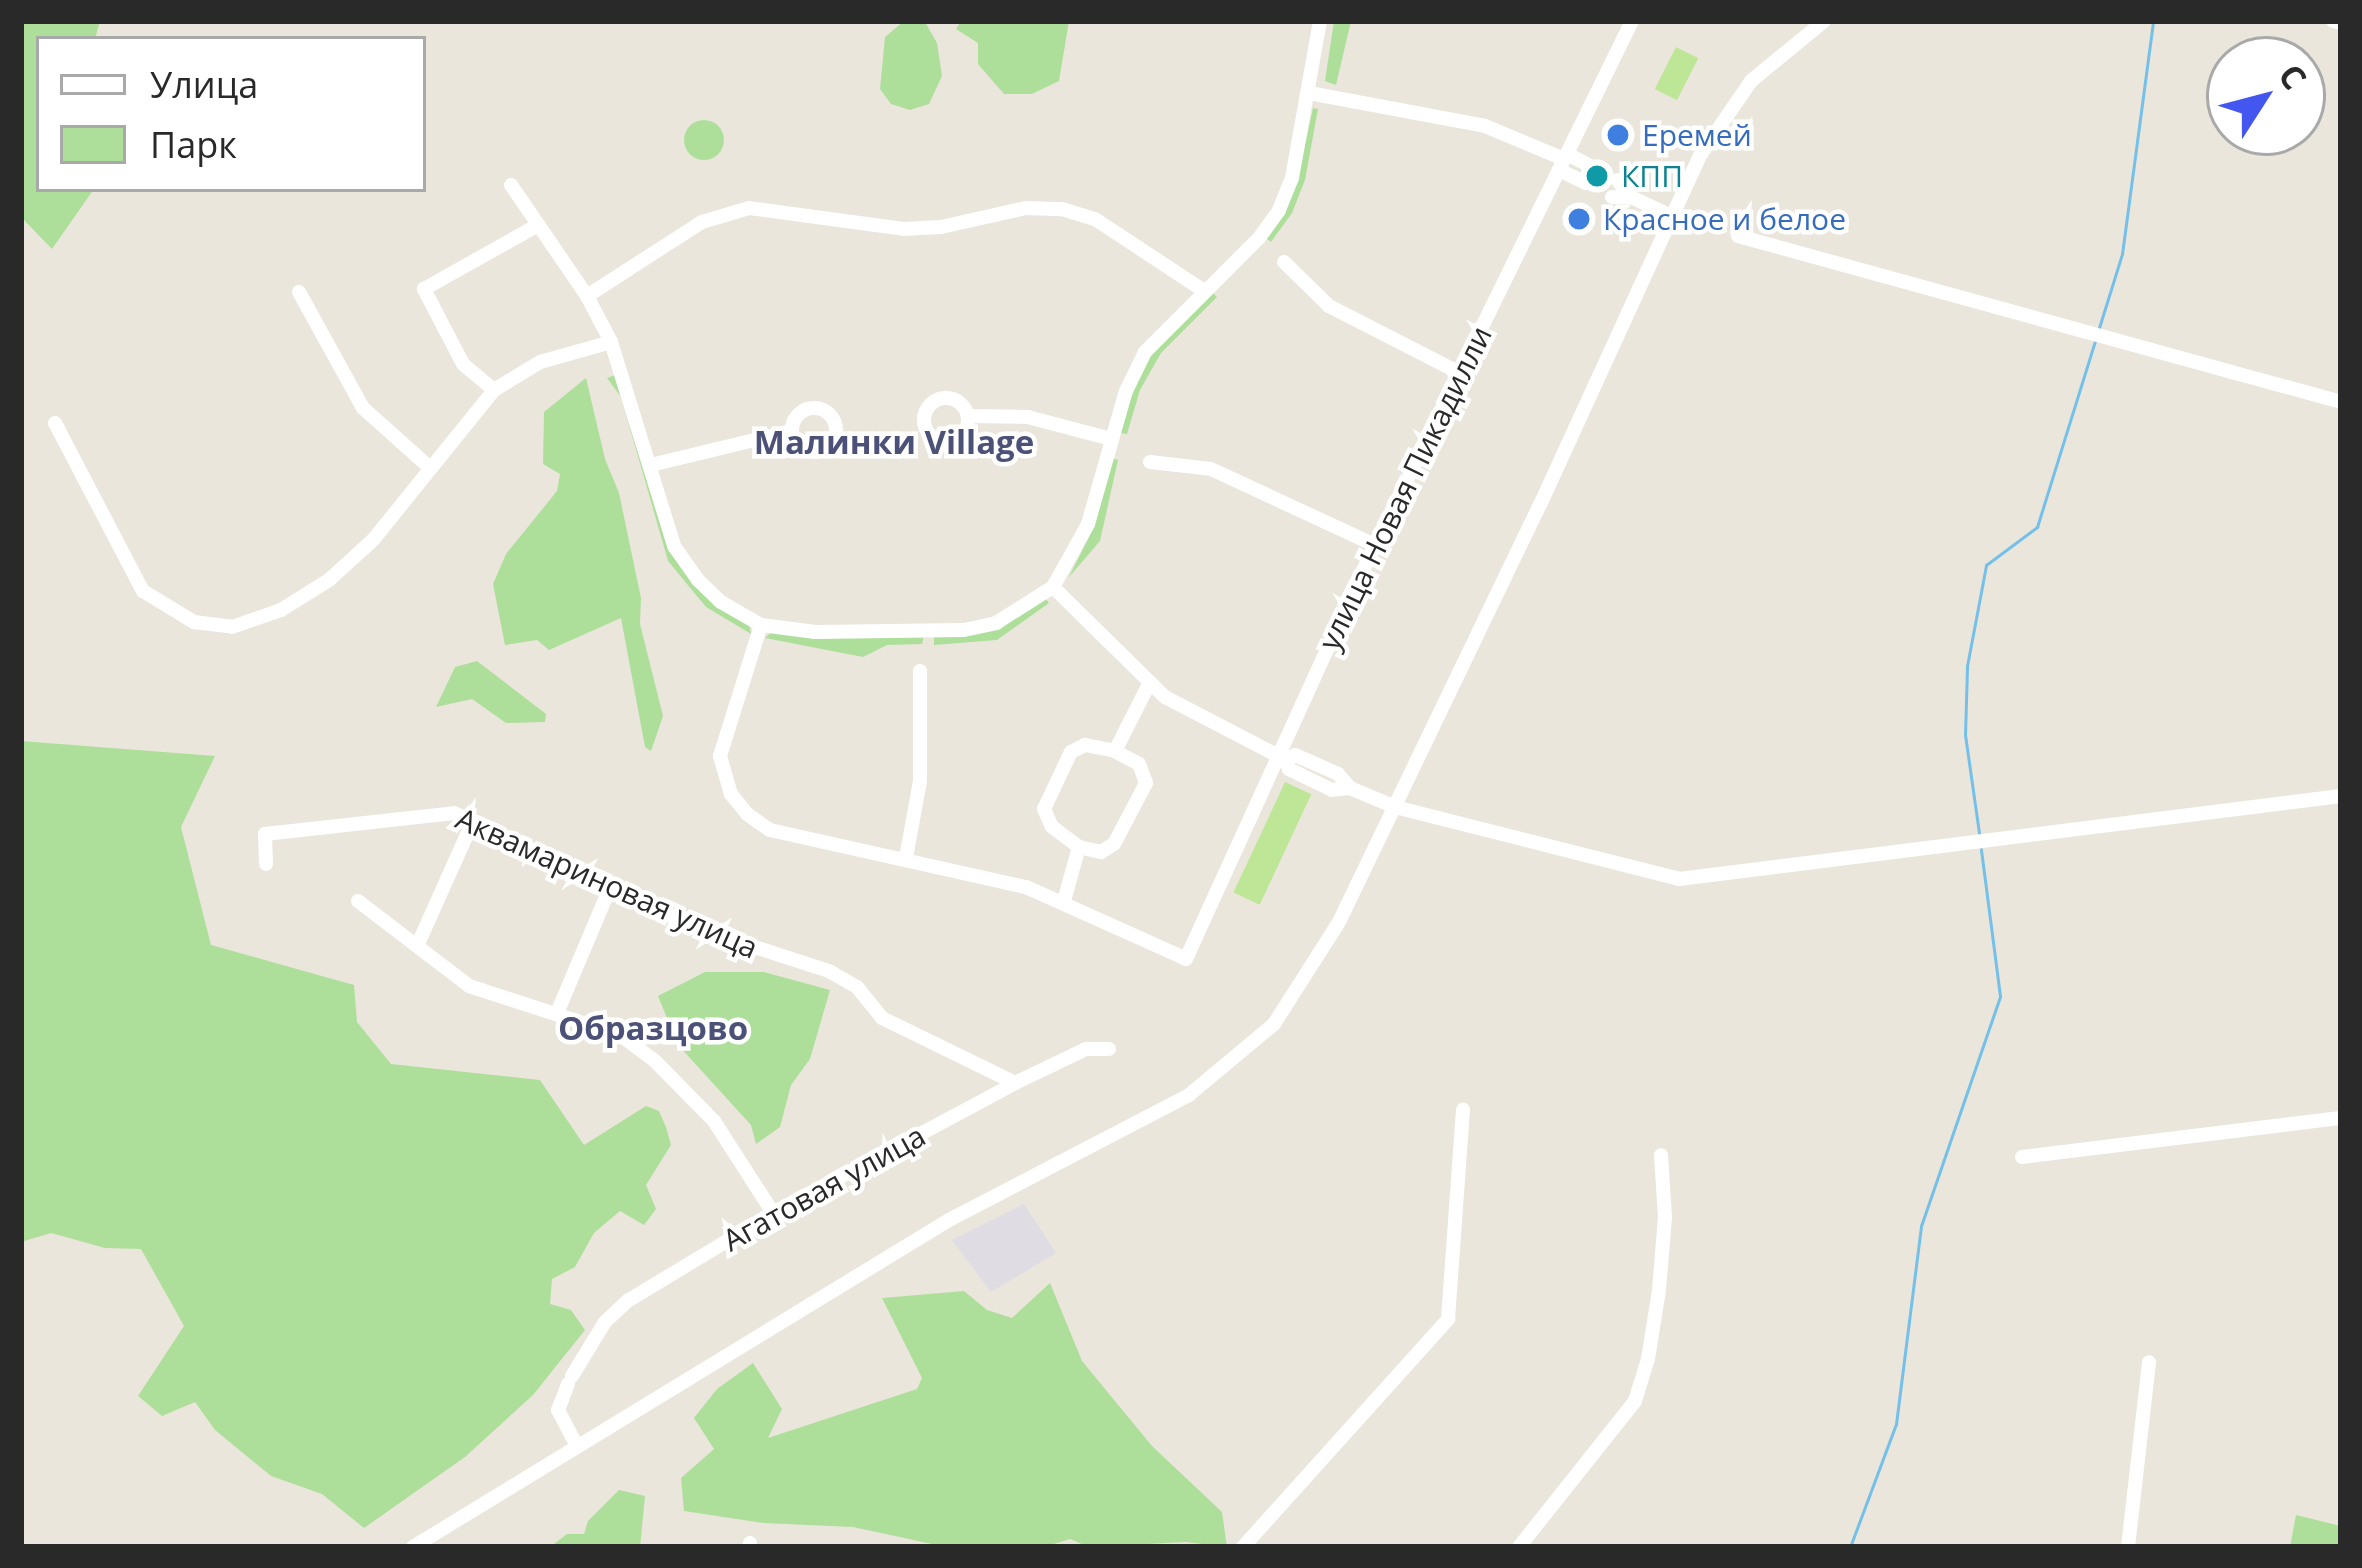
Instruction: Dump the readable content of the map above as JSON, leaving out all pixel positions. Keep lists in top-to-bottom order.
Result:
{
  "streets": {
    "street": ["улица Новая Пикадилли", "Аквамариновая улица", "Агатовая улица"]
  },
  "crossings": [
    ["Аквамариновая улица", "Агатовая улица"]
  ],
  "districts": ["Малинки Village", "Образцово"],
  "places": ["Еремей", "КПП", "Красное и белое"],
  "legend": ["Улица", "Парк"],
  "north": "top right"
}
